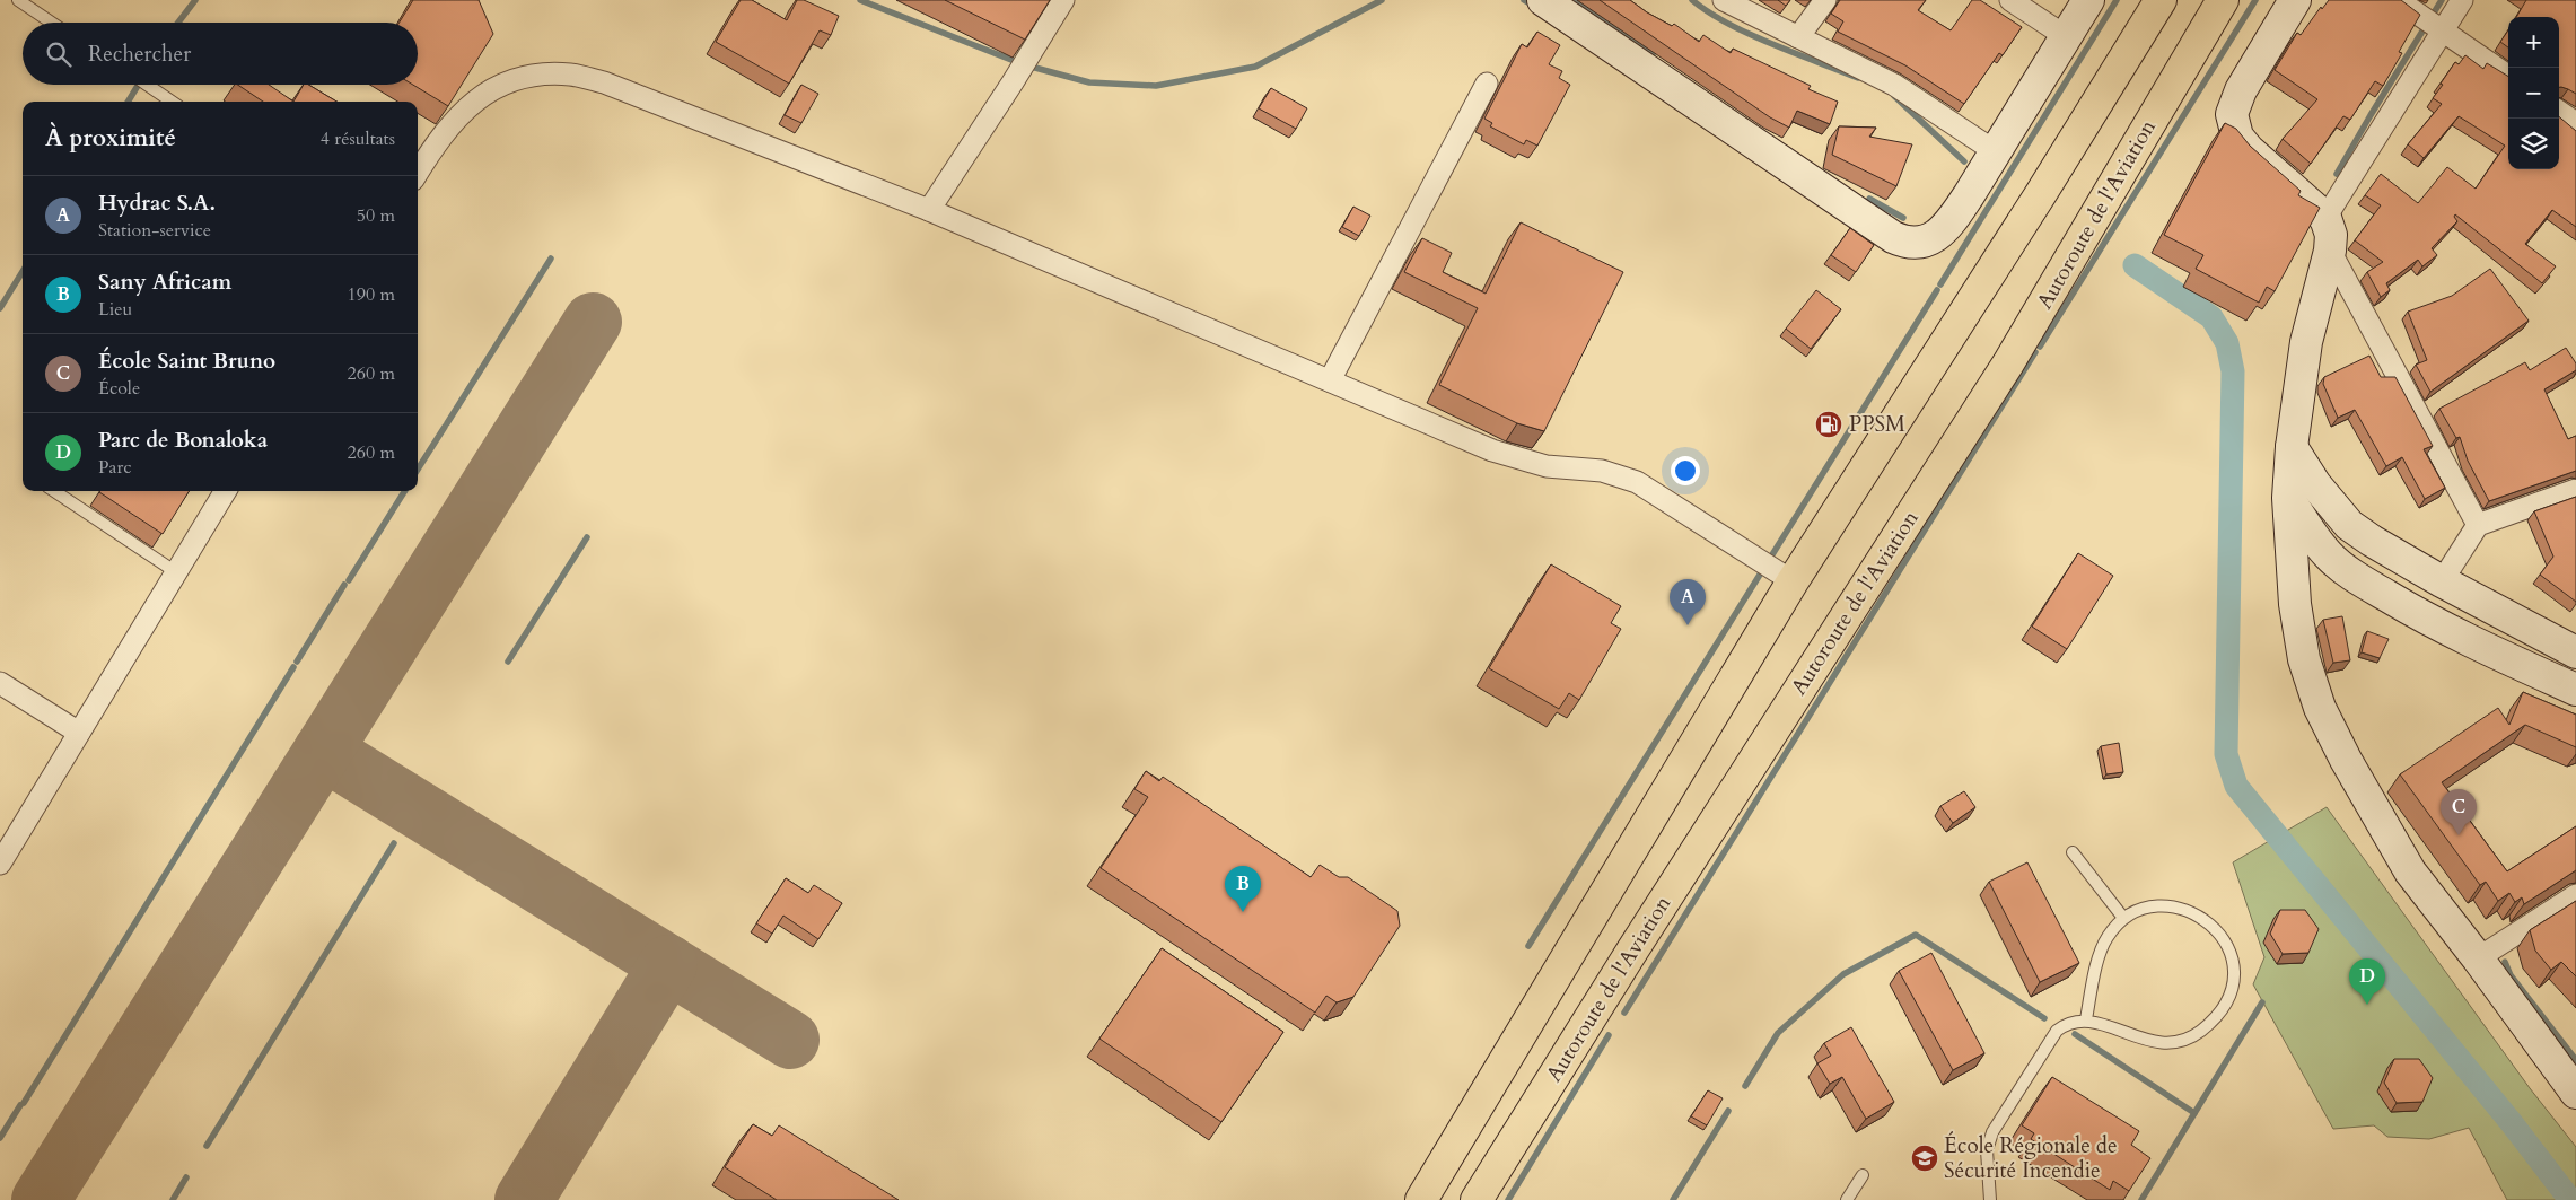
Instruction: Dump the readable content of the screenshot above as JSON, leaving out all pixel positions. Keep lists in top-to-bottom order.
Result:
{
  "streets": {
    "highway": ["Autoroute de l'Aviation"]
  },
  "places": {
    "fuel station": ["PPSM"],
    "school or university": ["École Régionale de Sécurité Incendie"]
  },
  "page": {
    "map_buttons": ["+", "−"],
    "search": "Rechercher",
    "heading": ["À proximité", "4 résultats"],
    "list": [
      {
        "mark": "A",
        "name": "Hydrac S.A.",
        "note": "Station-service",
        "value": "50 m"
      },
      {
        "mark": "B",
        "name": "Sany Africam",
        "note": "Lieu",
        "value": "190 m"
      },
      {
        "mark": "C",
        "name": "École Saint Bruno",
        "note": "École",
        "value": "260 m"
      },
      {
        "mark": "D",
        "name": "Parc de Bonaloka",
        "note": "Parc",
        "value": "260 m"
      }
    ],
    "pins": [
      "A",
      "C",
      "B",
      "D"
    ]
  }
}
